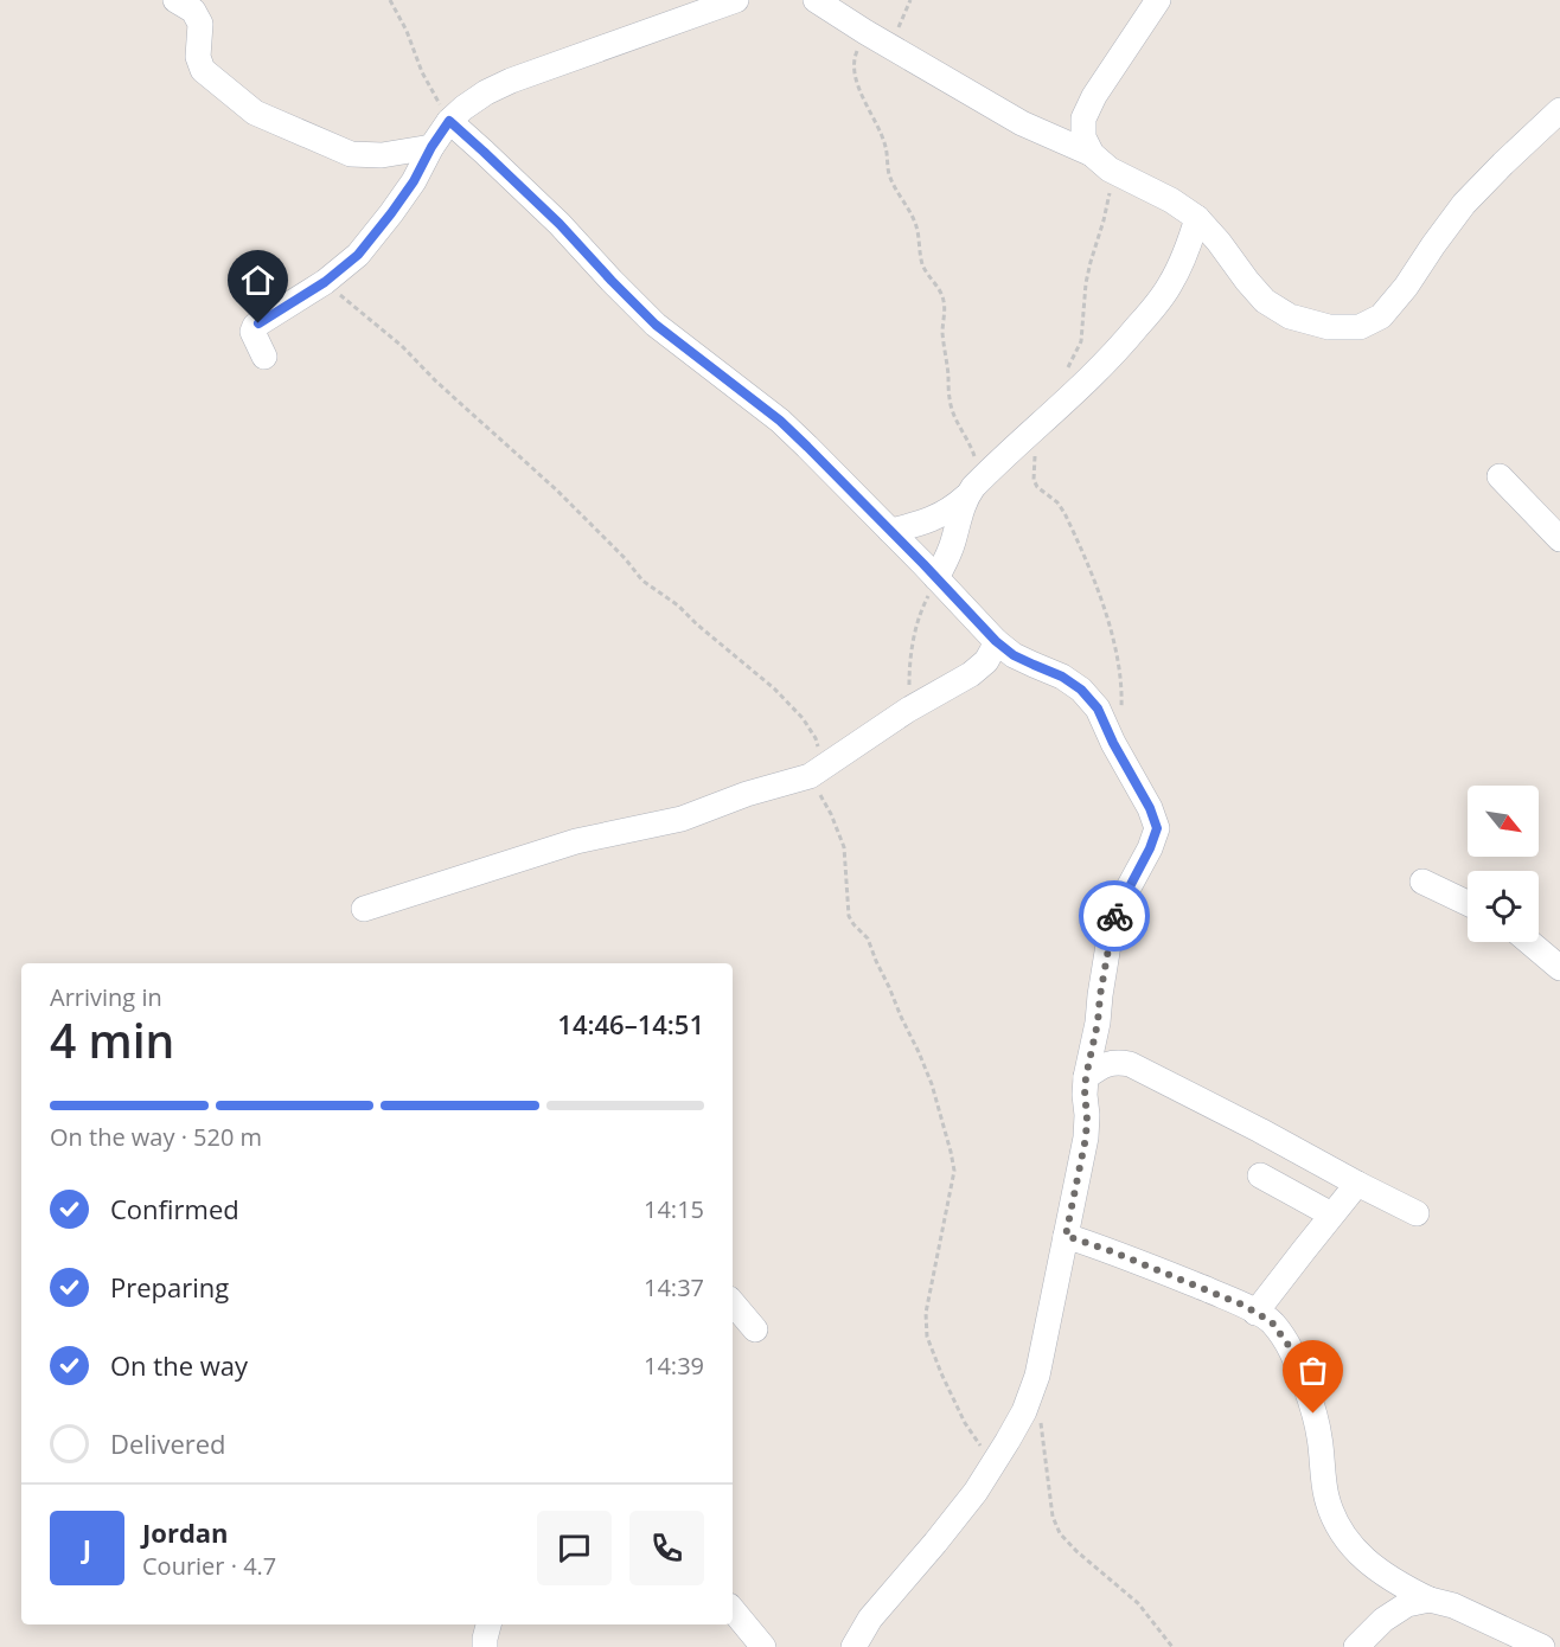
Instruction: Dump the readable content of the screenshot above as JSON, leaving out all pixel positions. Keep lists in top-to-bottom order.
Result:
{
  "north": "bottom right",
  "page": {
    "heading": ["4 min", "Arriving in", "14:46–14:51"],
    "panel": ["Jordan", "Courier · 4.7"],
    "bar": "On the way · 520 m",
    "list": [
      ["Confirmed", "14:15"],
      ["Preparing", "14:37"],
      ["On the way", "14:39"],
      "Delivered"
    ],
    "round": "J"
  }
}
